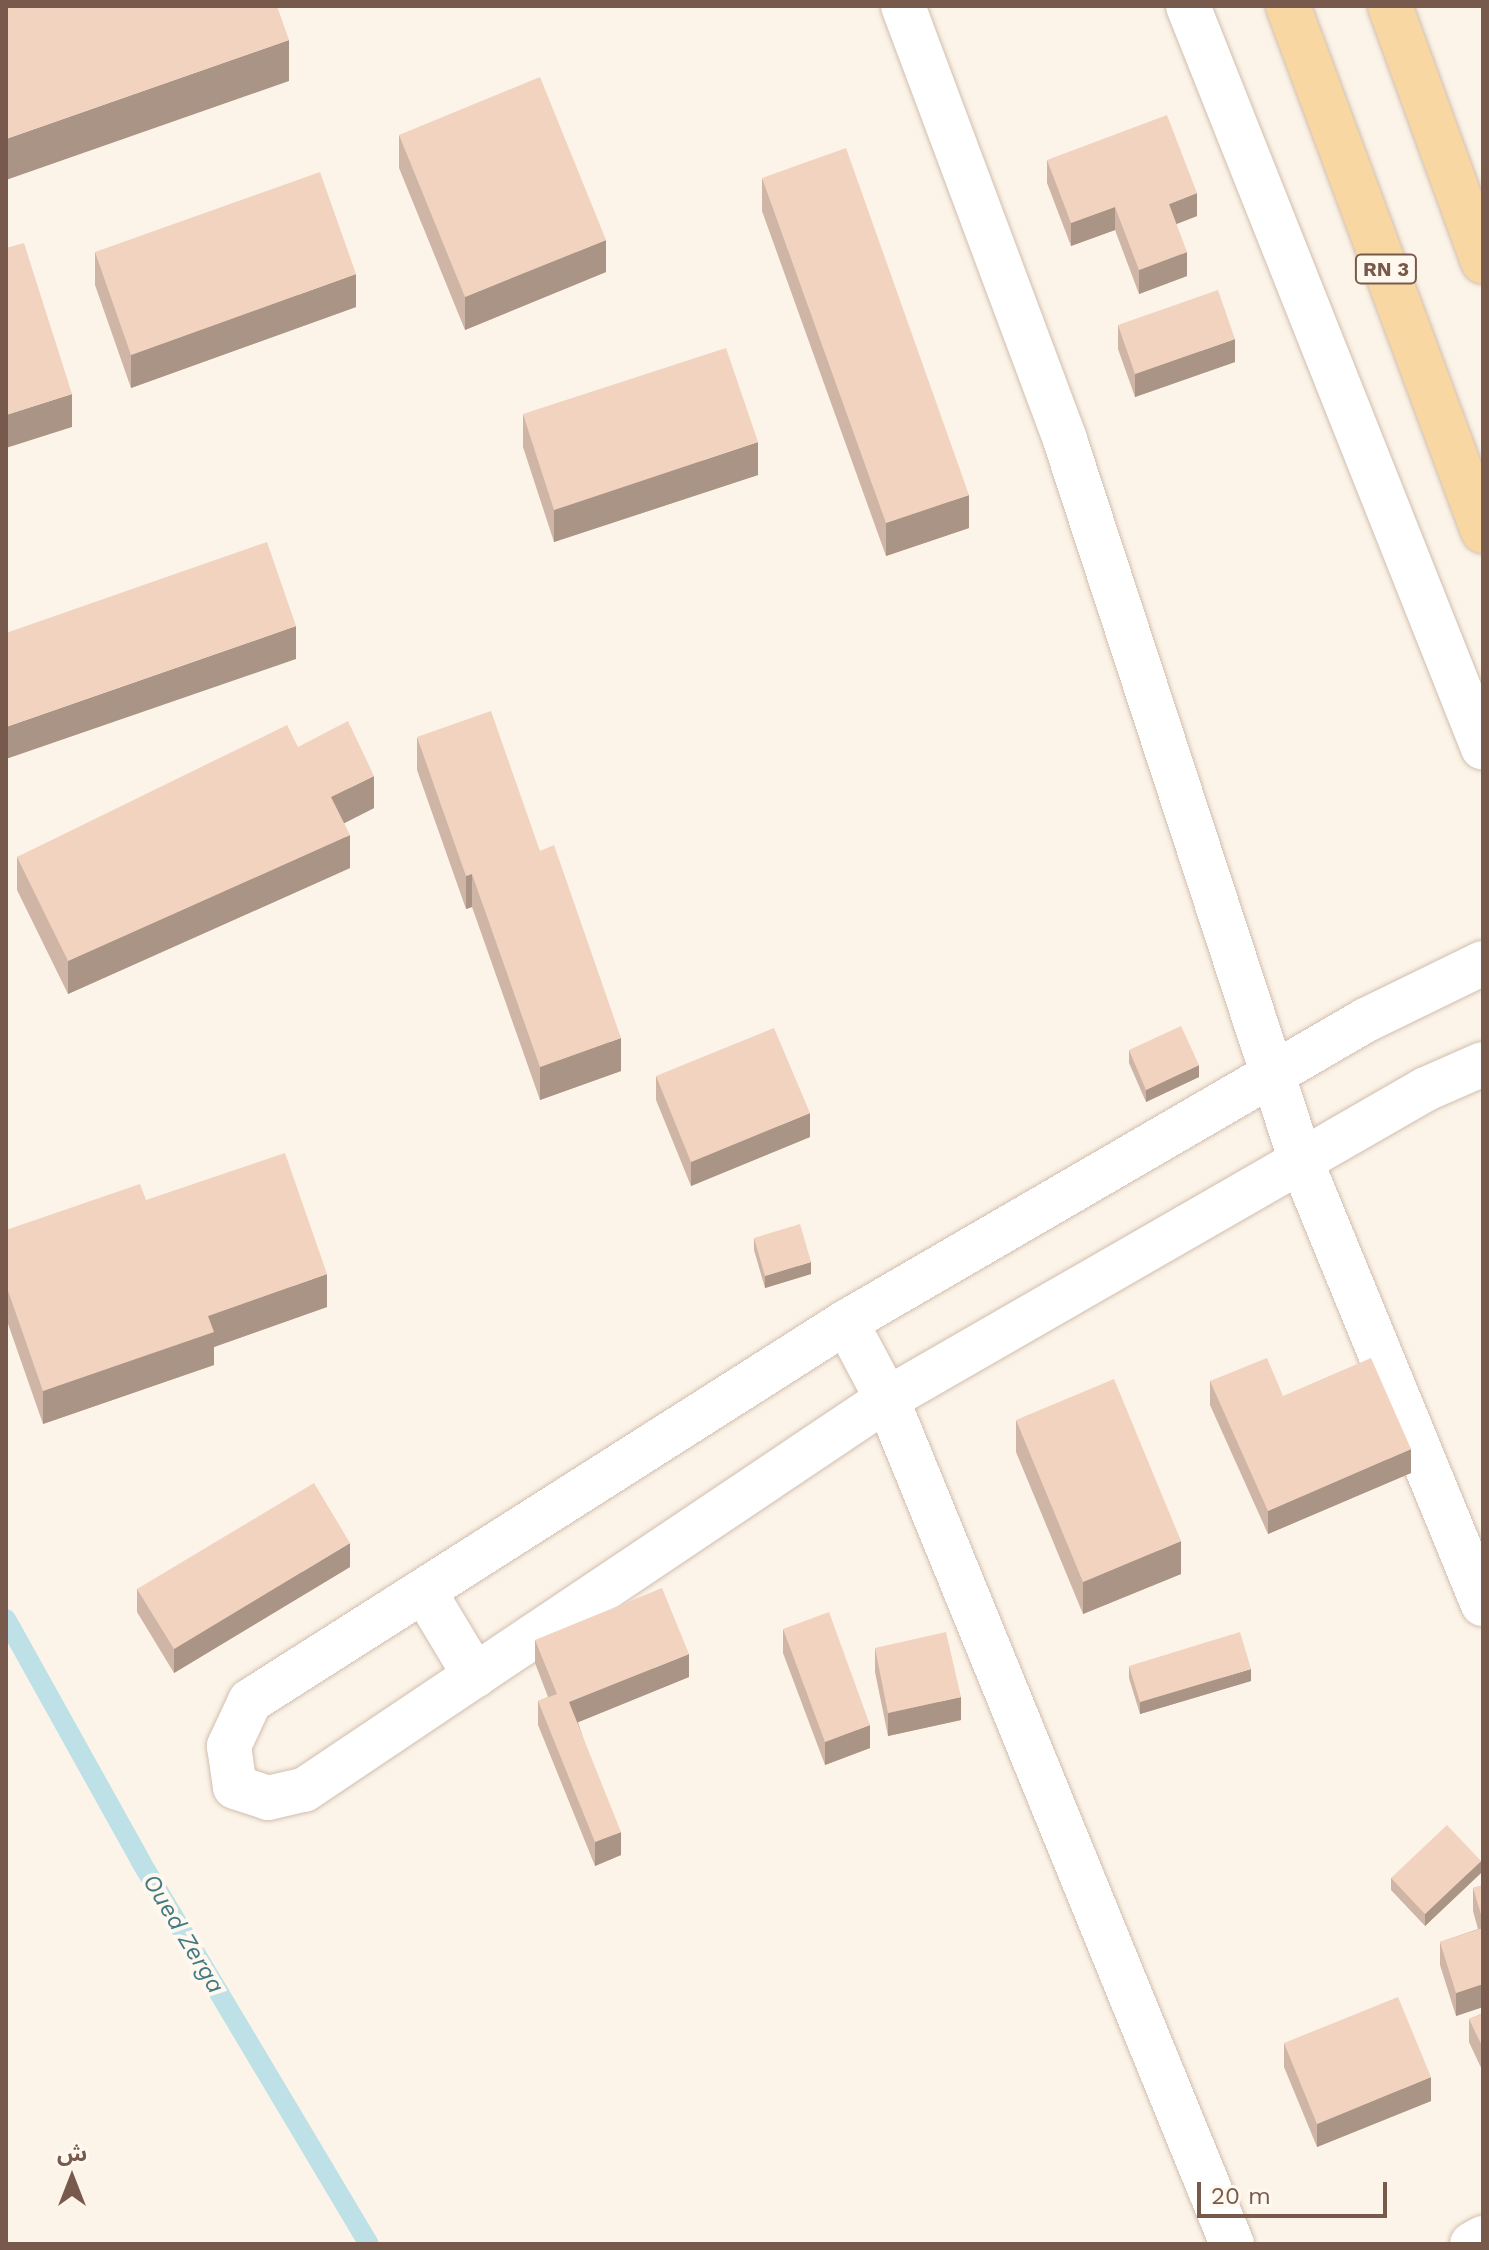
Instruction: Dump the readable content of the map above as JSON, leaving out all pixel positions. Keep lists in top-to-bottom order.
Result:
{
  "streets": {
    "main road": ["RN 3"]
  },
  "water": ["Oued Zerga"],
  "scale_bar": "20 m",
  "north": "top"
}
